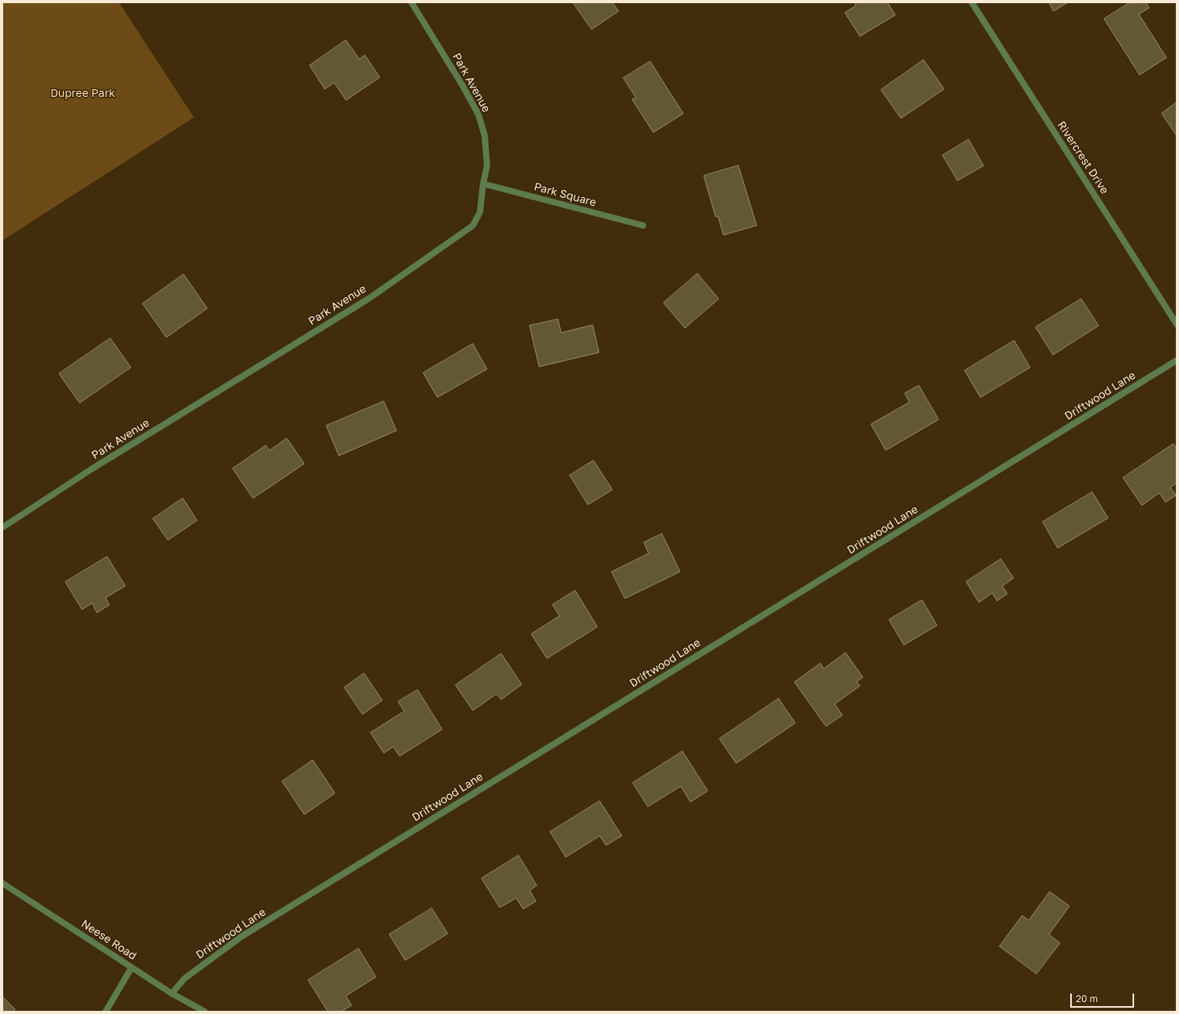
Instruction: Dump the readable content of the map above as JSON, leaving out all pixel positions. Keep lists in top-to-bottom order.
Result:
{
  "streets": {
    "street": [
      "Park Avenue",
      "Rivercrest Drive",
      "Park Square",
      "Driftwood Lane",
      "Neese Road"
    ]
  },
  "crossings": [
    ["Park Avenue", "Park Square"],
    ["Driftwood Lane", "Neese Road"]
  ],
  "parks": ["Dupree Park"],
  "scale_bar": "20 m"
}
